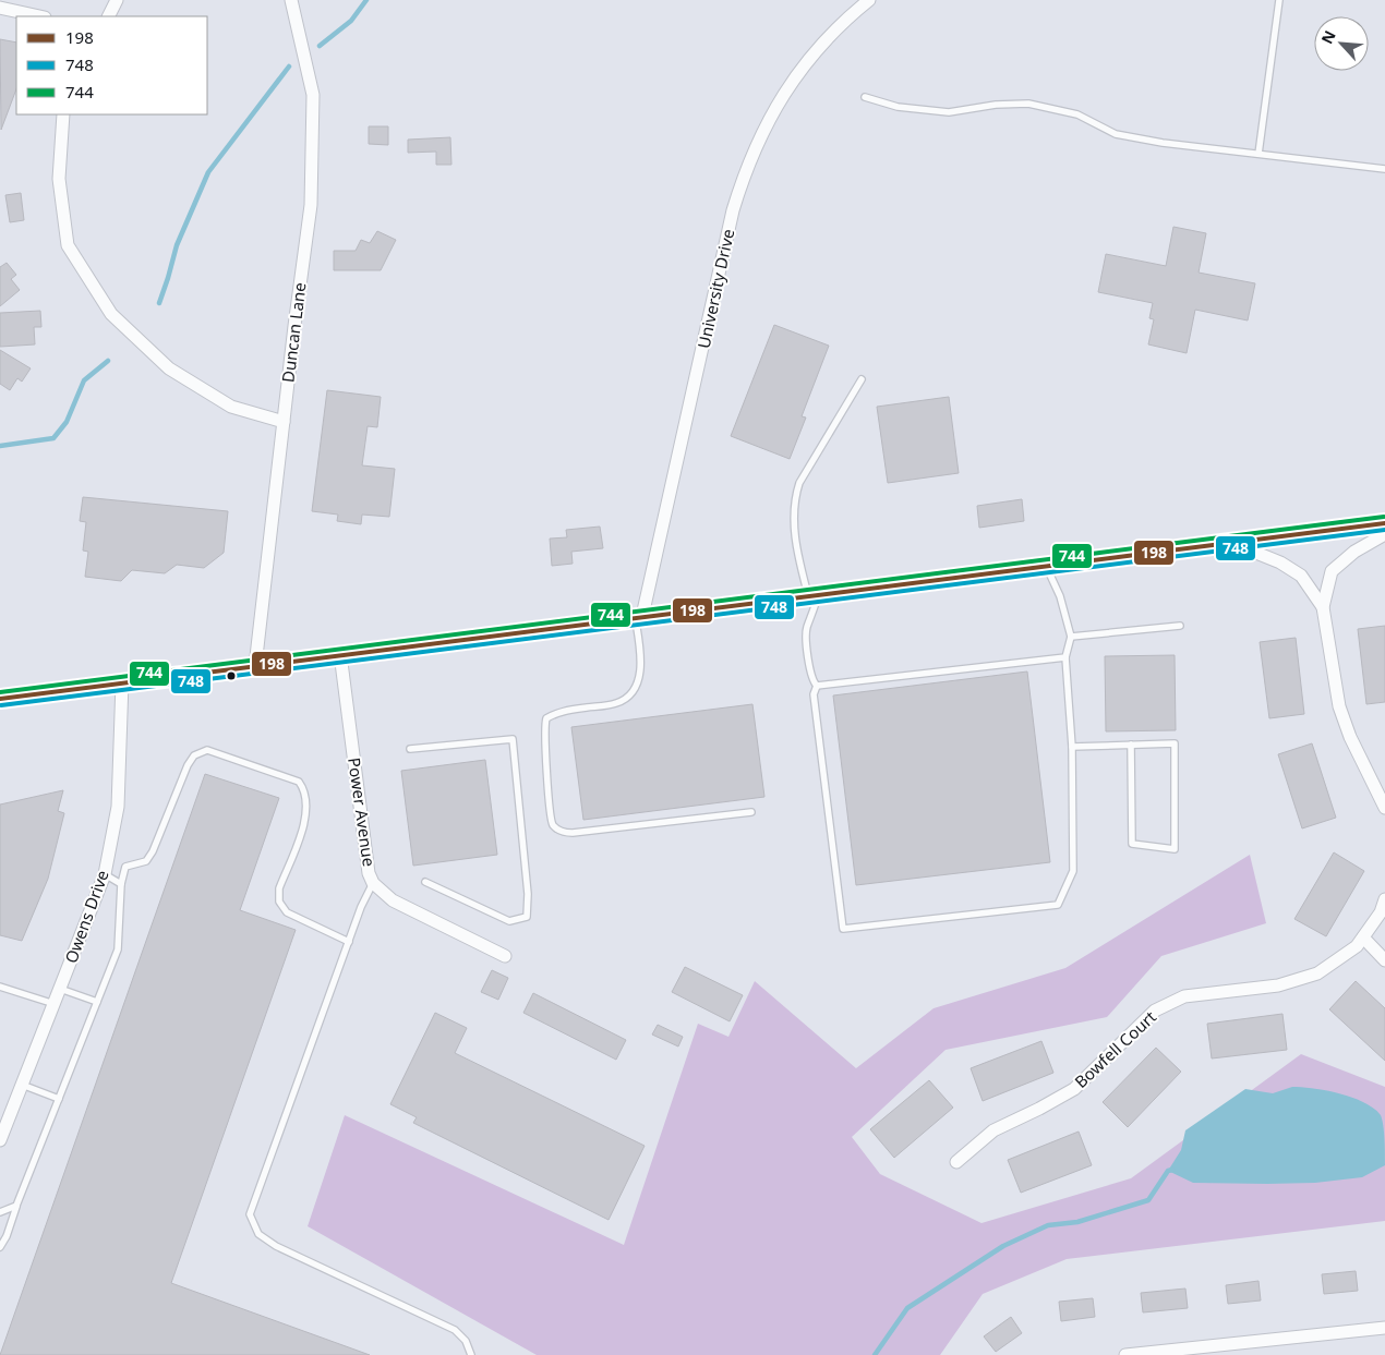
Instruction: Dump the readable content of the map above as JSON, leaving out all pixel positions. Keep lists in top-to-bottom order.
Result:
{
  "streets": {
    "street": [
      "University Drive",
      "Duncan Lane",
      "Power Avenue",
      "Owens Drive",
      "Bowfell Court"
    ]
  },
  "lines": ["transit line 744", "transit line 198", "transit line 748"],
  "legend": ["198", "748", "744"],
  "north": "top left"
}
